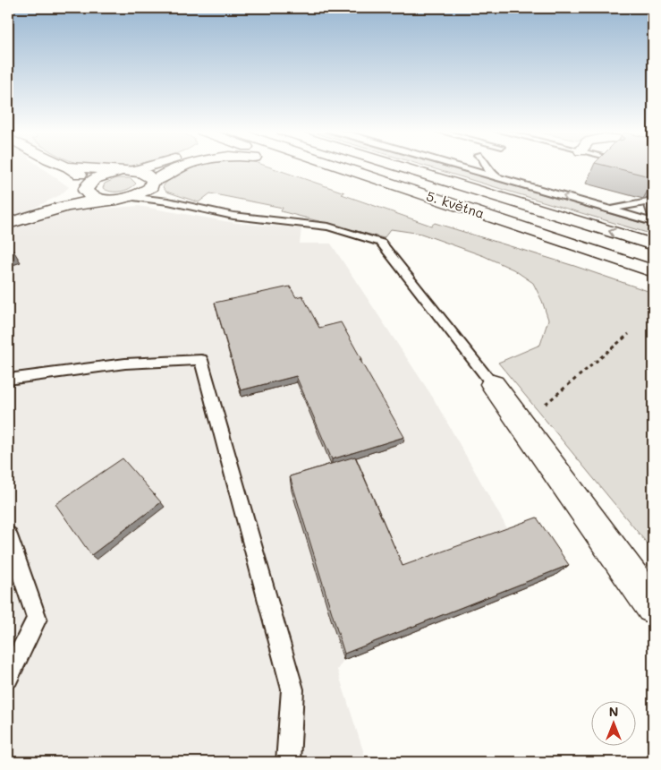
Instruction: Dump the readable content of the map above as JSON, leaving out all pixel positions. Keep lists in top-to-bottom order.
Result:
{
  "streets": {
    "main road": ["5. května"]
  },
  "north": "top"
}
